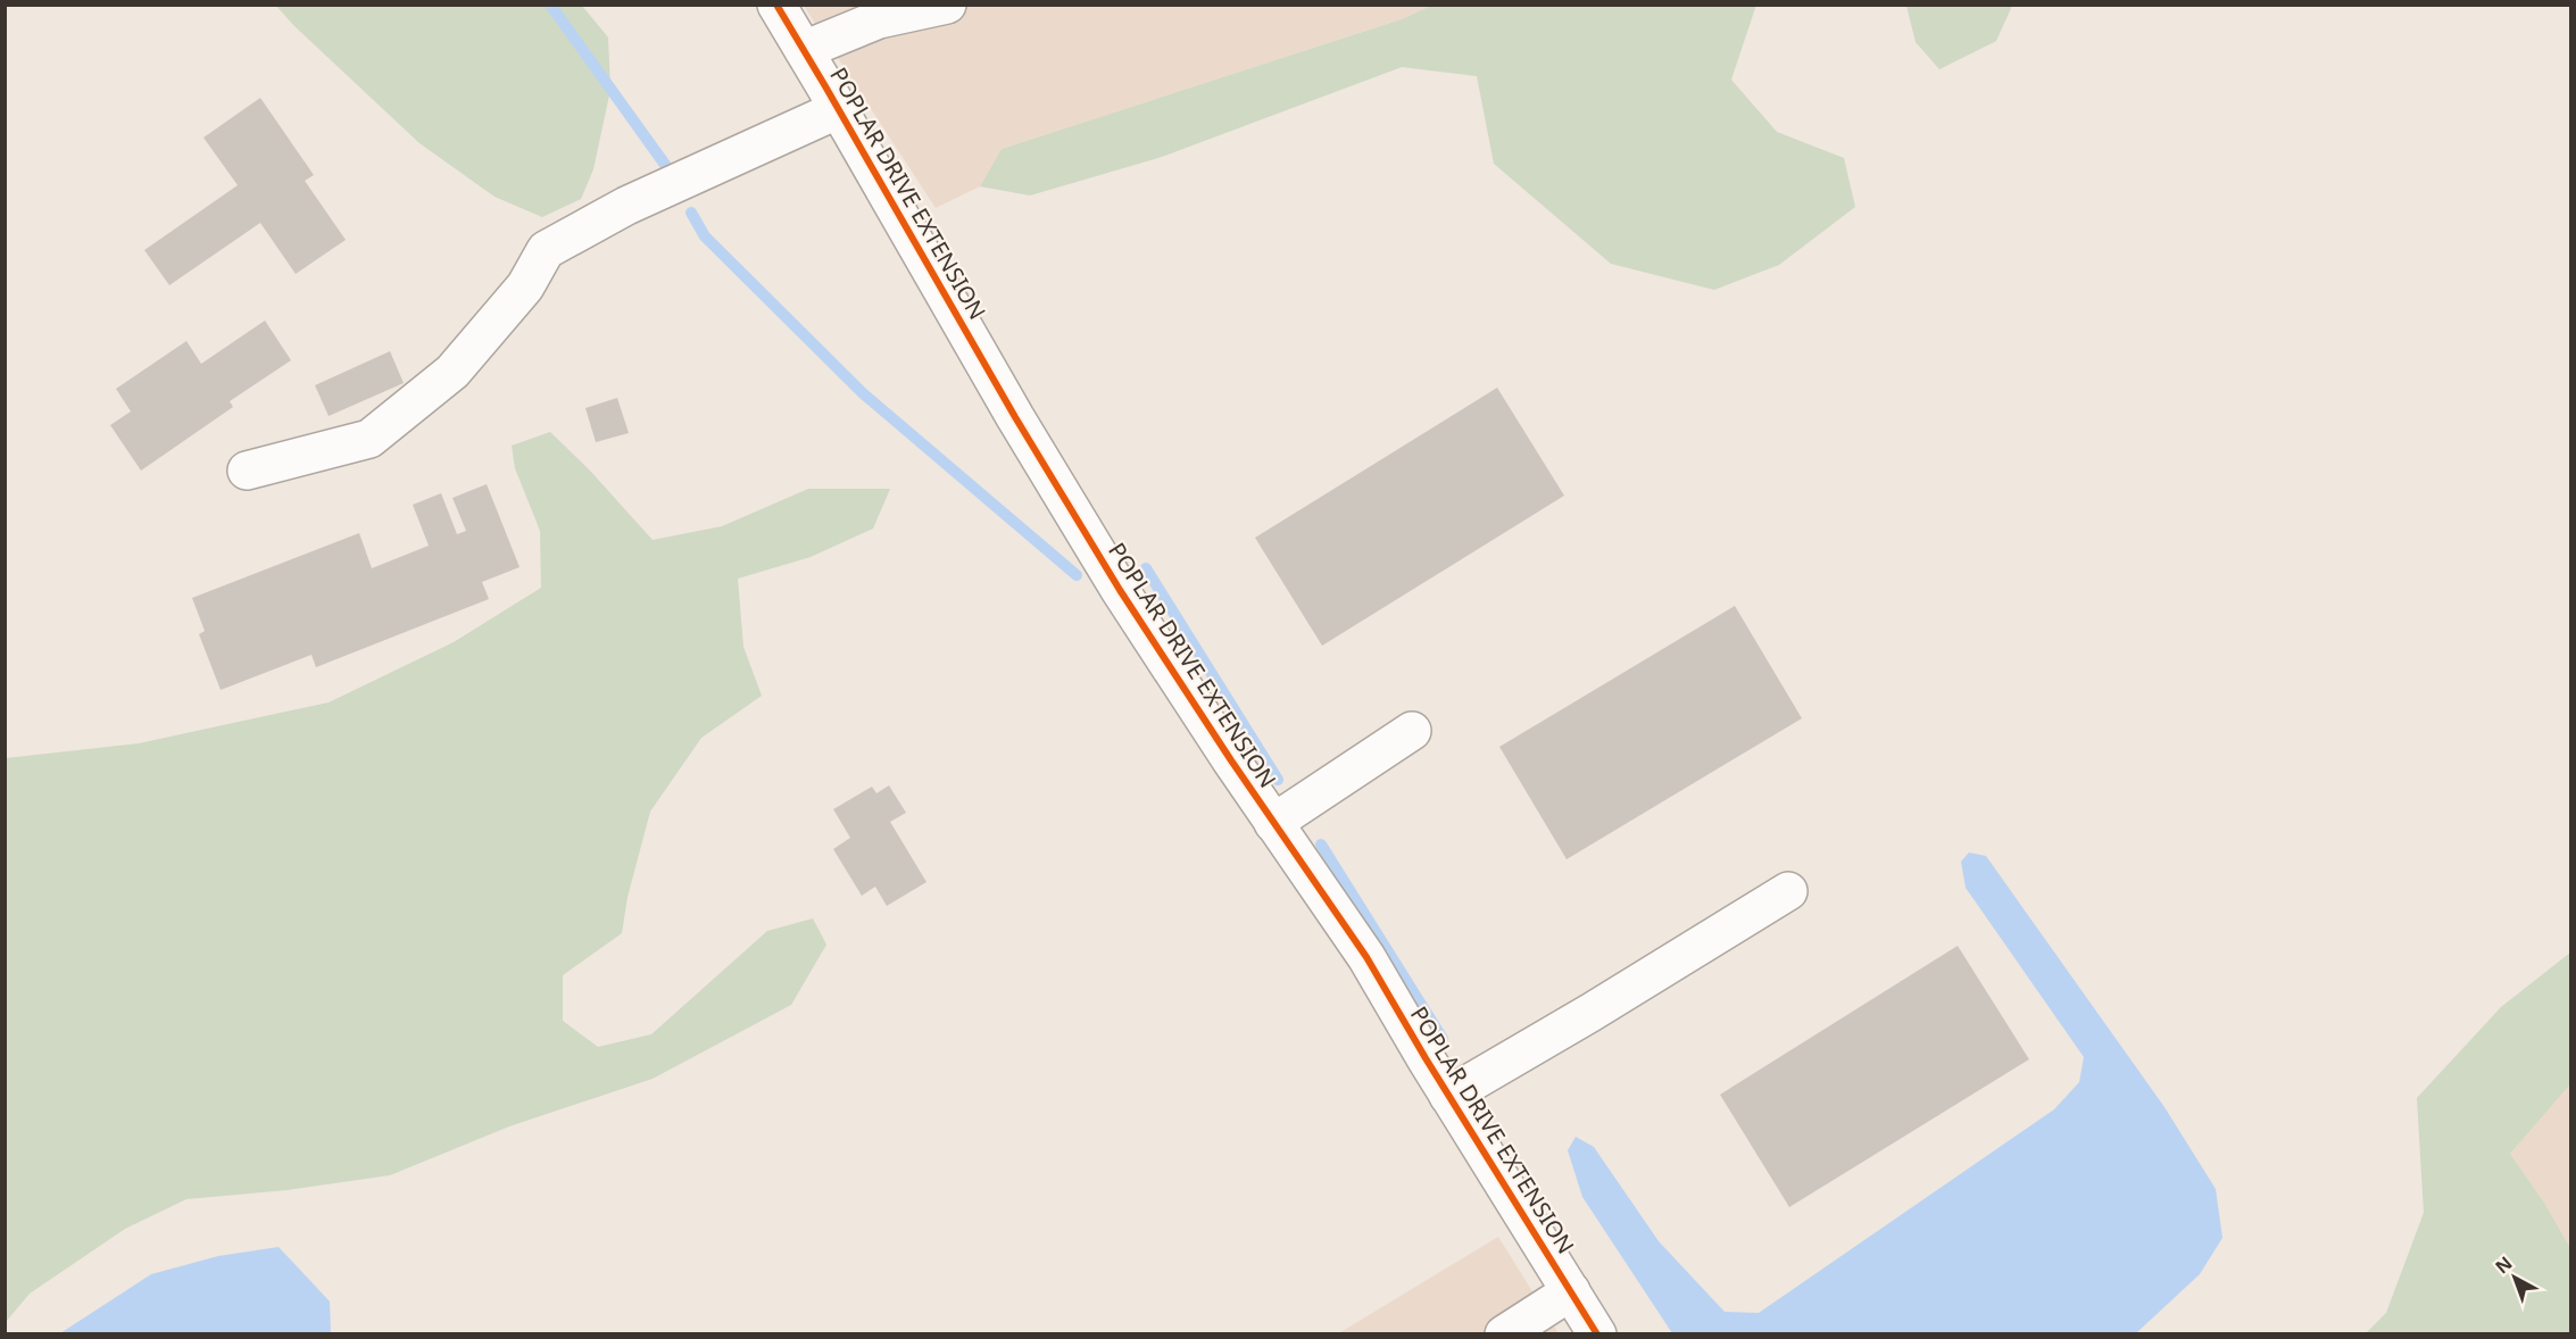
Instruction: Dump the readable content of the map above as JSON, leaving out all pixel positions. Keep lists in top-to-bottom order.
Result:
{
  "streets": {
    "street": ["POPLAR DRIVE EXTENSION"]
  },
  "north": "top left"
}
